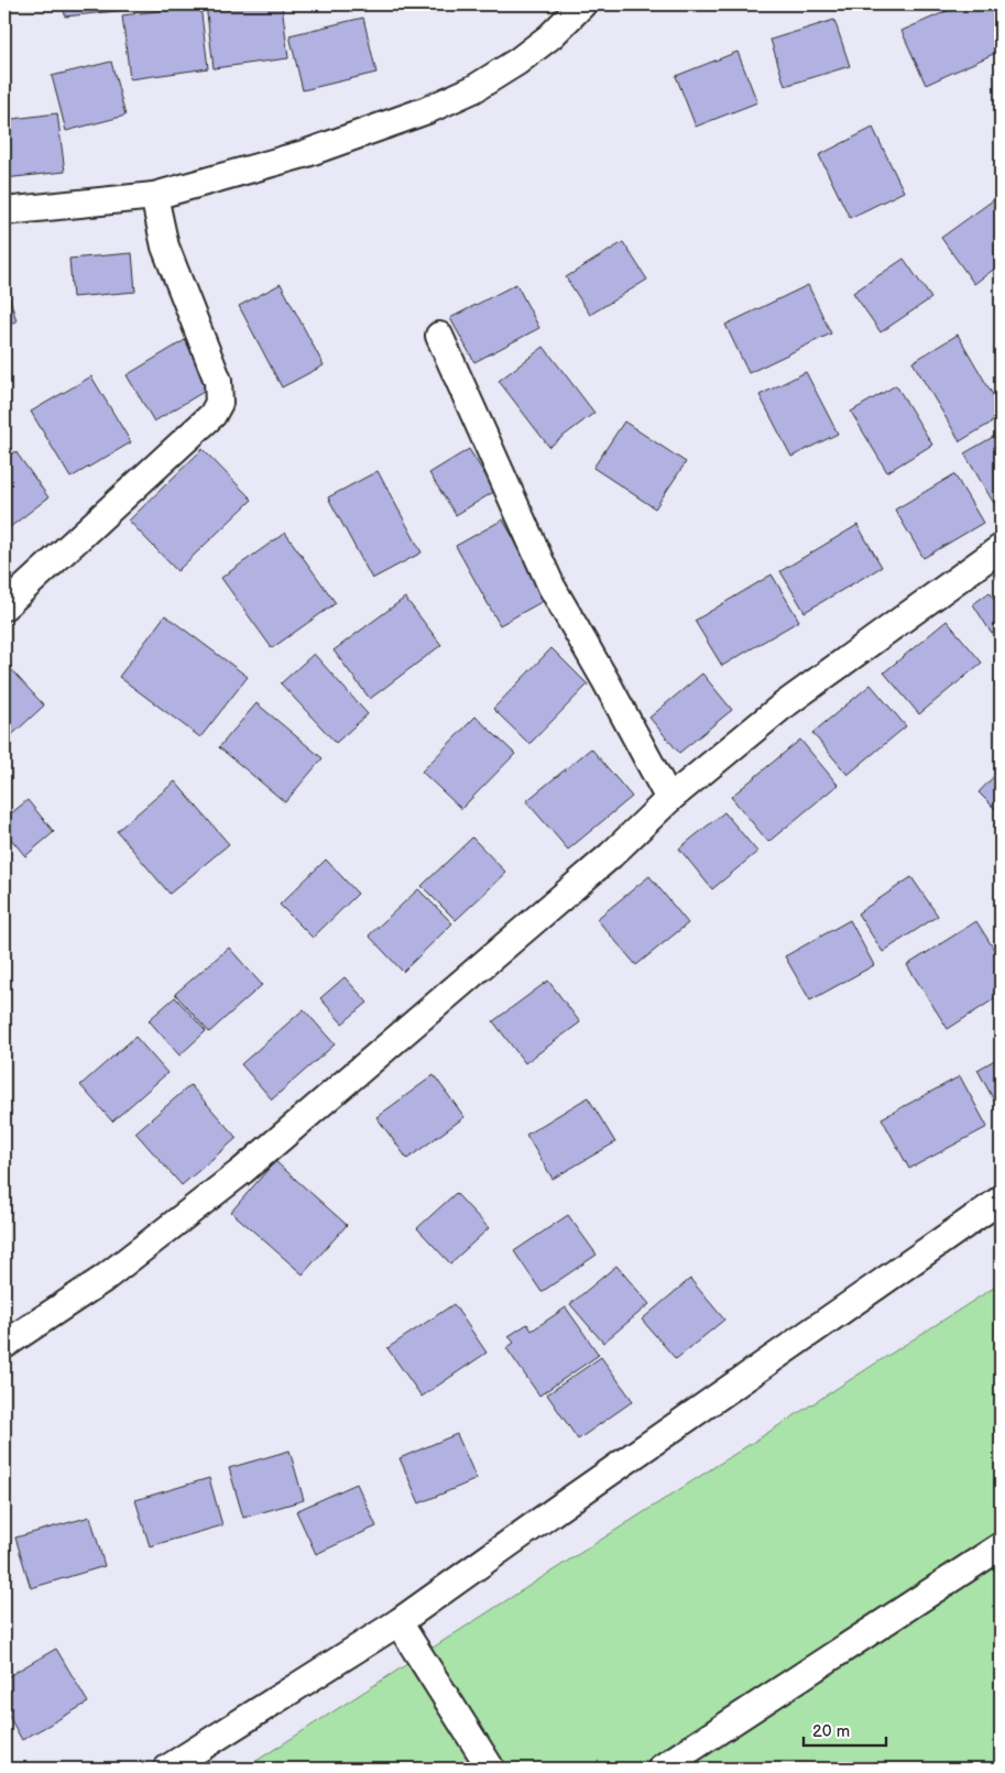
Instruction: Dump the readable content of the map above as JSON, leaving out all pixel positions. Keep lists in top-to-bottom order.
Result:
{
  "scale_bar": "20 m"
}
